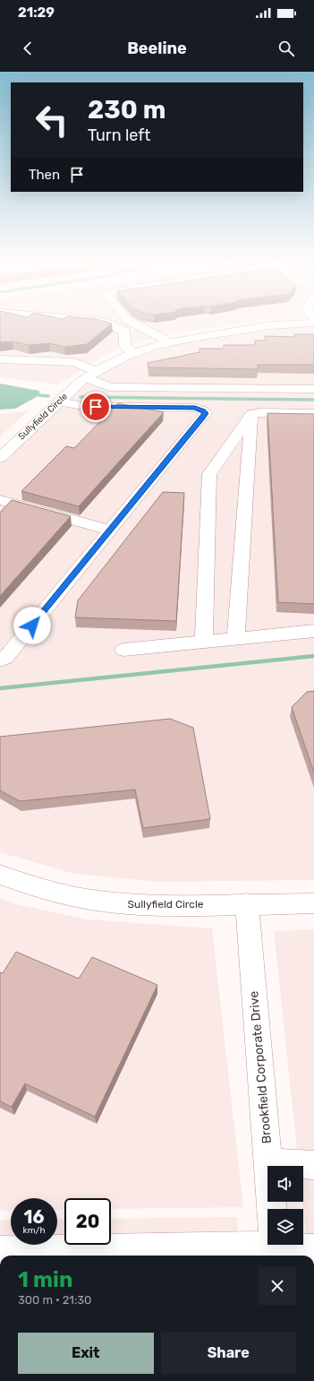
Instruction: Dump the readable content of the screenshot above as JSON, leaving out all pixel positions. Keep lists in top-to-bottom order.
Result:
{
  "streets": {
    "street": ["Sullyfield Circle", "Brookfield Corporate Drive"]
  },
  "crossings": [
    ["Sullyfield Circle", "Brookfield Corporate Drive"]
  ],
  "page": {
    "status": "21:29",
    "header": "Beeline",
    "turn": ["230 m", "Turn left"],
    "then": "Then",
    "speed": "16 km/h",
    "limit": "20",
    "heading": ["1 min", "300 m · 21:30"],
    "buttons": ["Exit", "Share"]
  }
}
